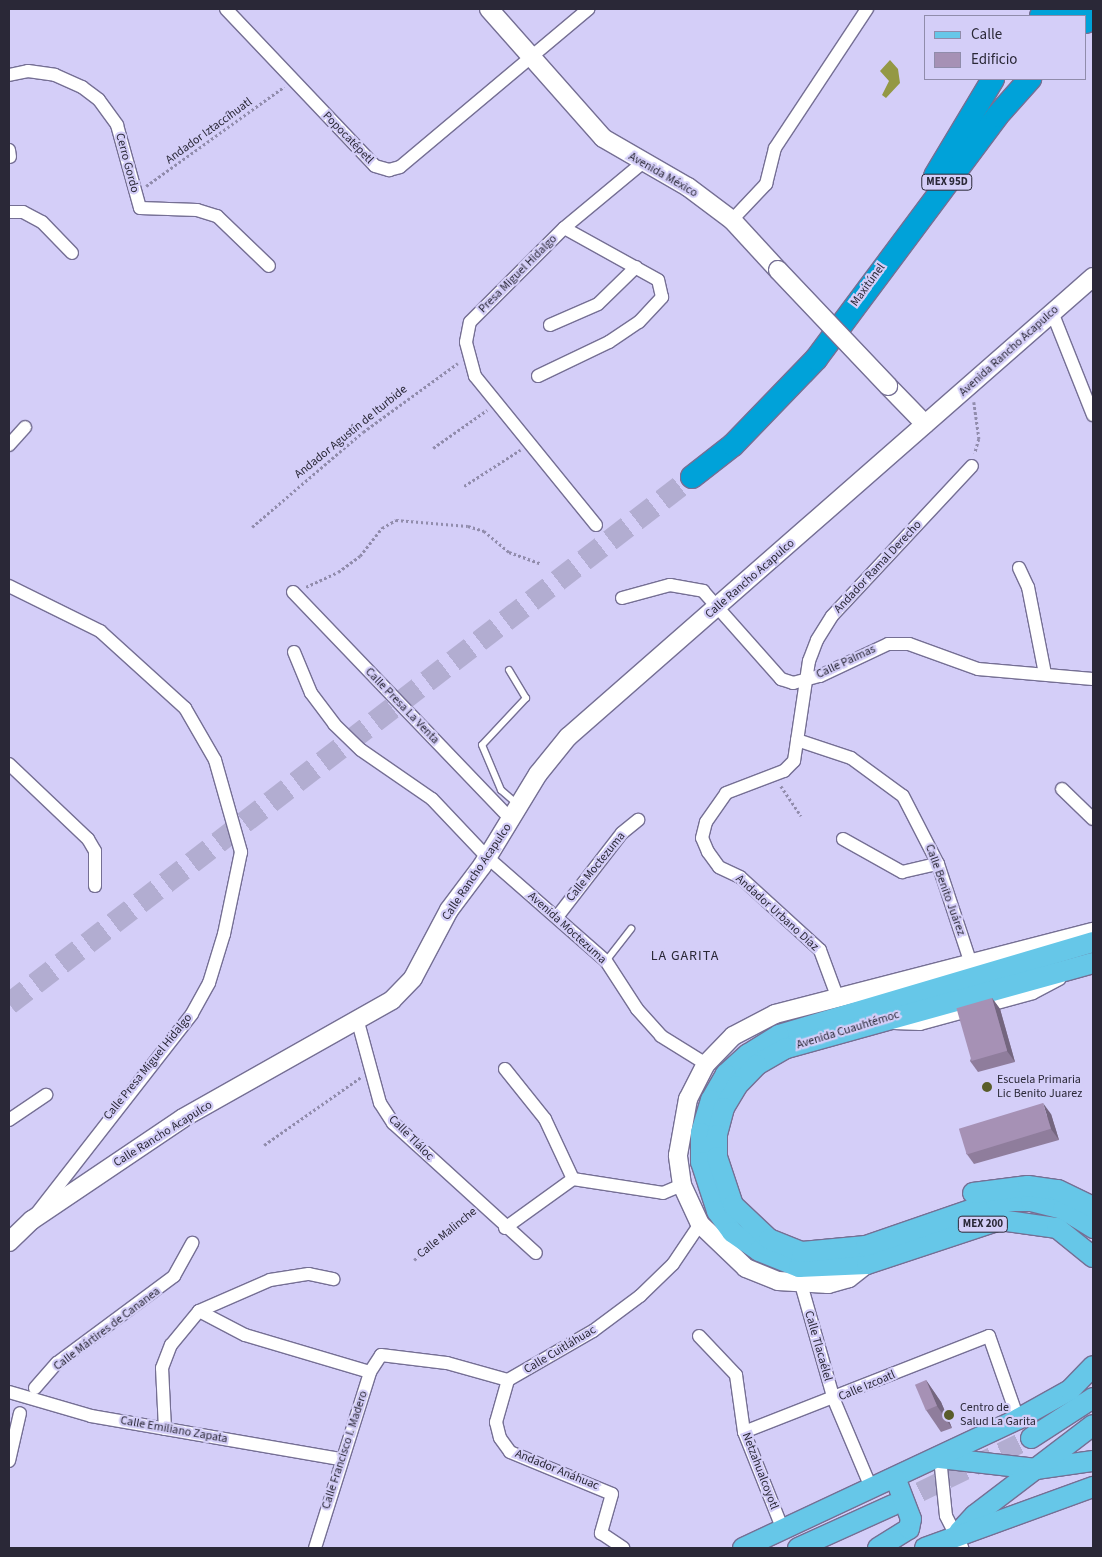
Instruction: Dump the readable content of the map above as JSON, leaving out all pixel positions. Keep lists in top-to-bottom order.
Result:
{
  "streets": {
    "highway": ["MEX 95D", "Maxitúnel"],
    "main road": [
      "Avenida México",
      "Avenida Rancho Acapulco",
      "Calle Rancho Acapulco",
      "Avenida Cuauhtémoc",
      "MEX 200"
    ],
    "street": [
      "Popocatépetl",
      "Cerro Gordo",
      "Presa Miguel Hidalgo",
      "Andador Ramal Derecho",
      "Calle Palmas",
      "Calle Presa La Venta",
      "Calle Moctezuma",
      "Calle Benito Juárez",
      "Andador Urbano Díaz",
      "Avenida Moctezuma",
      "Calle Presa Miguel Hidalgo",
      "Calle Tláloc",
      "Calle Mártires de Cananea",
      "Calle Tlacaélel",
      "Calle Cuitláhuac",
      "Calle Izcoatl",
      "Calle Emiliano Zapata",
      "Calle Francisco I. Madero",
      "Andador Anáhuac",
      "Netzahualcoyotl"
    ],
    "path": ["Andador Iztaccíhuatl", "Andador Agustín de Iturbide", "Calle Malinche"]
  },
  "crossings": [
    ["Andador Iztaccíhuatl", "Popocatépetl"],
    ["Andador Iztaccíhuatl", "Cerro Gordo"],
    ["Popocatépetl", "Avenida México"],
    ["Avenida México", "Presa Miguel Hidalgo"],
    ["Avenida México", "Avenida Rancho Acapulco"],
    ["Avenida México", "Calle Rancho Acapulco"],
    ["MEX 95D", "Maxitúnel"],
    ["Presa Miguel Hidalgo", "Andador Agustín de Iturbide"],
    ["Avenida Rancho Acapulco", "Calle Rancho Acapulco"],
    ["Andador Ramal Derecho", "Calle Palmas"],
    ["Andador Ramal Derecho", "Calle Benito Juárez"],
    ["Andador Ramal Derecho", "Andador Urbano Díaz"],
    ["Calle Rancho Acapulco", "Calle Palmas"],
    ["Calle Rancho Acapulco", "Calle Presa La Venta"],
    ["Calle Rancho Acapulco", "Avenida Moctezuma"],
    ["Calle Rancho Acapulco", "Calle Presa Miguel Hidalgo"],
    ["Calle Rancho Acapulco", "Calle Tláloc"],
    ["Calle Moctezuma", "Avenida Moctezuma"],
    ["Calle Benito Juárez", "Avenida Cuauhtémoc"],
    ["Andador Urbano Díaz", "Avenida Cuauhtémoc"],
    ["Avenida Moctezuma", "Avenida Cuauhtémoc"],
    ["Avenida Cuauhtémoc", "Calle Tlacaélel"],
    ["Avenida Cuauhtémoc", "Calle Cuitláhuac"],
    ["Calle Tláloc", "Calle Malinche"],
    ["Calle Tlacaélel", "Calle Izcoatl"],
    ["Calle Cuitláhuac", "Calle Francisco I. Madero"],
    ["Calle Cuitláhuac", "Andador Anáhuac"],
    ["Calle Izcoatl", "Netzahualcoyotl"],
    ["Calle Emiliano Zapata", "Calle Francisco I. Madero"],
    ["Calle Francisco I. Madero", "Andador Anáhuac"]
  ],
  "districts": ["LA GARITA"],
  "places": ["Escuela Primaria Lic Benito Juarez", "Centro de Salud La Garita"],
  "legend": ["Calle", "Edificio"]
}
